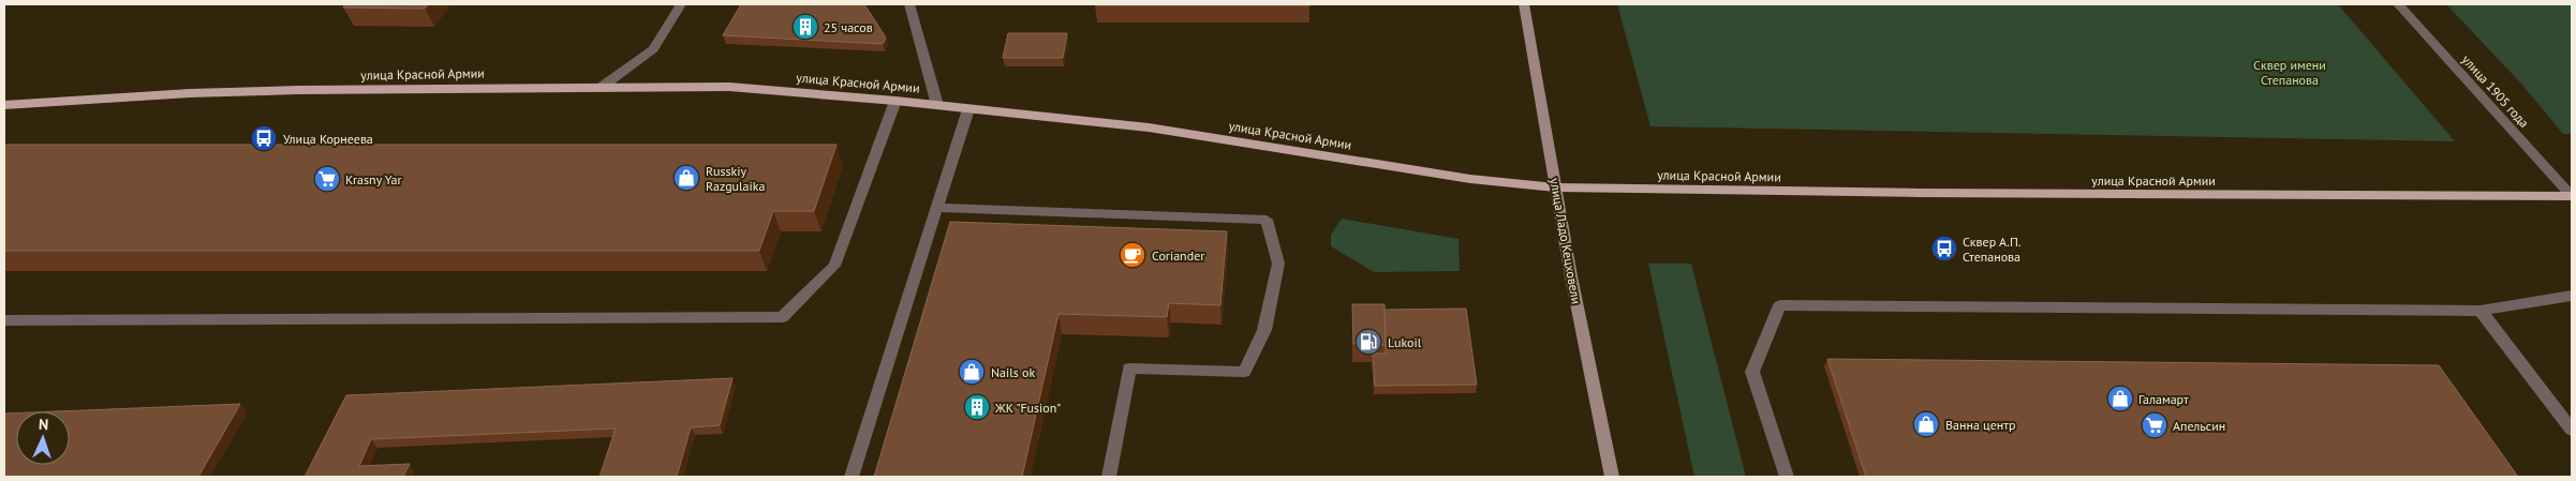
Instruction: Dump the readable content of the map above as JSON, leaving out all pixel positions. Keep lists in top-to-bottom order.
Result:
{
  "streets": {
    "main road": ["улица Красной Армии", "улица Ладо Кецховели"],
    "street": ["улица 1905 года"]
  },
  "crossings": [
    ["улица Красной Армии", "улица 1905 года"],
    ["улица Красной Армии", "улица Ладо Кецховели"]
  ],
  "parks": ["Сквер имени Степанова"],
  "places": {
    "building": ["25 часов", "ЖК \"Fusion\""],
    "bus stop": ["Улица Корнеева", "Сквер А.П. Степанова"],
    "shop": [
      "Russkiy Razgulaika",
      "Nails ok",
      "Галамарт",
      "Ванна центр"
    ],
    "supermarket": ["Krasny Yar", "Апельсин"],
    "cafe": ["Coriander"],
    "fuel station": ["Lukoil"]
  },
  "north": "top"
}
